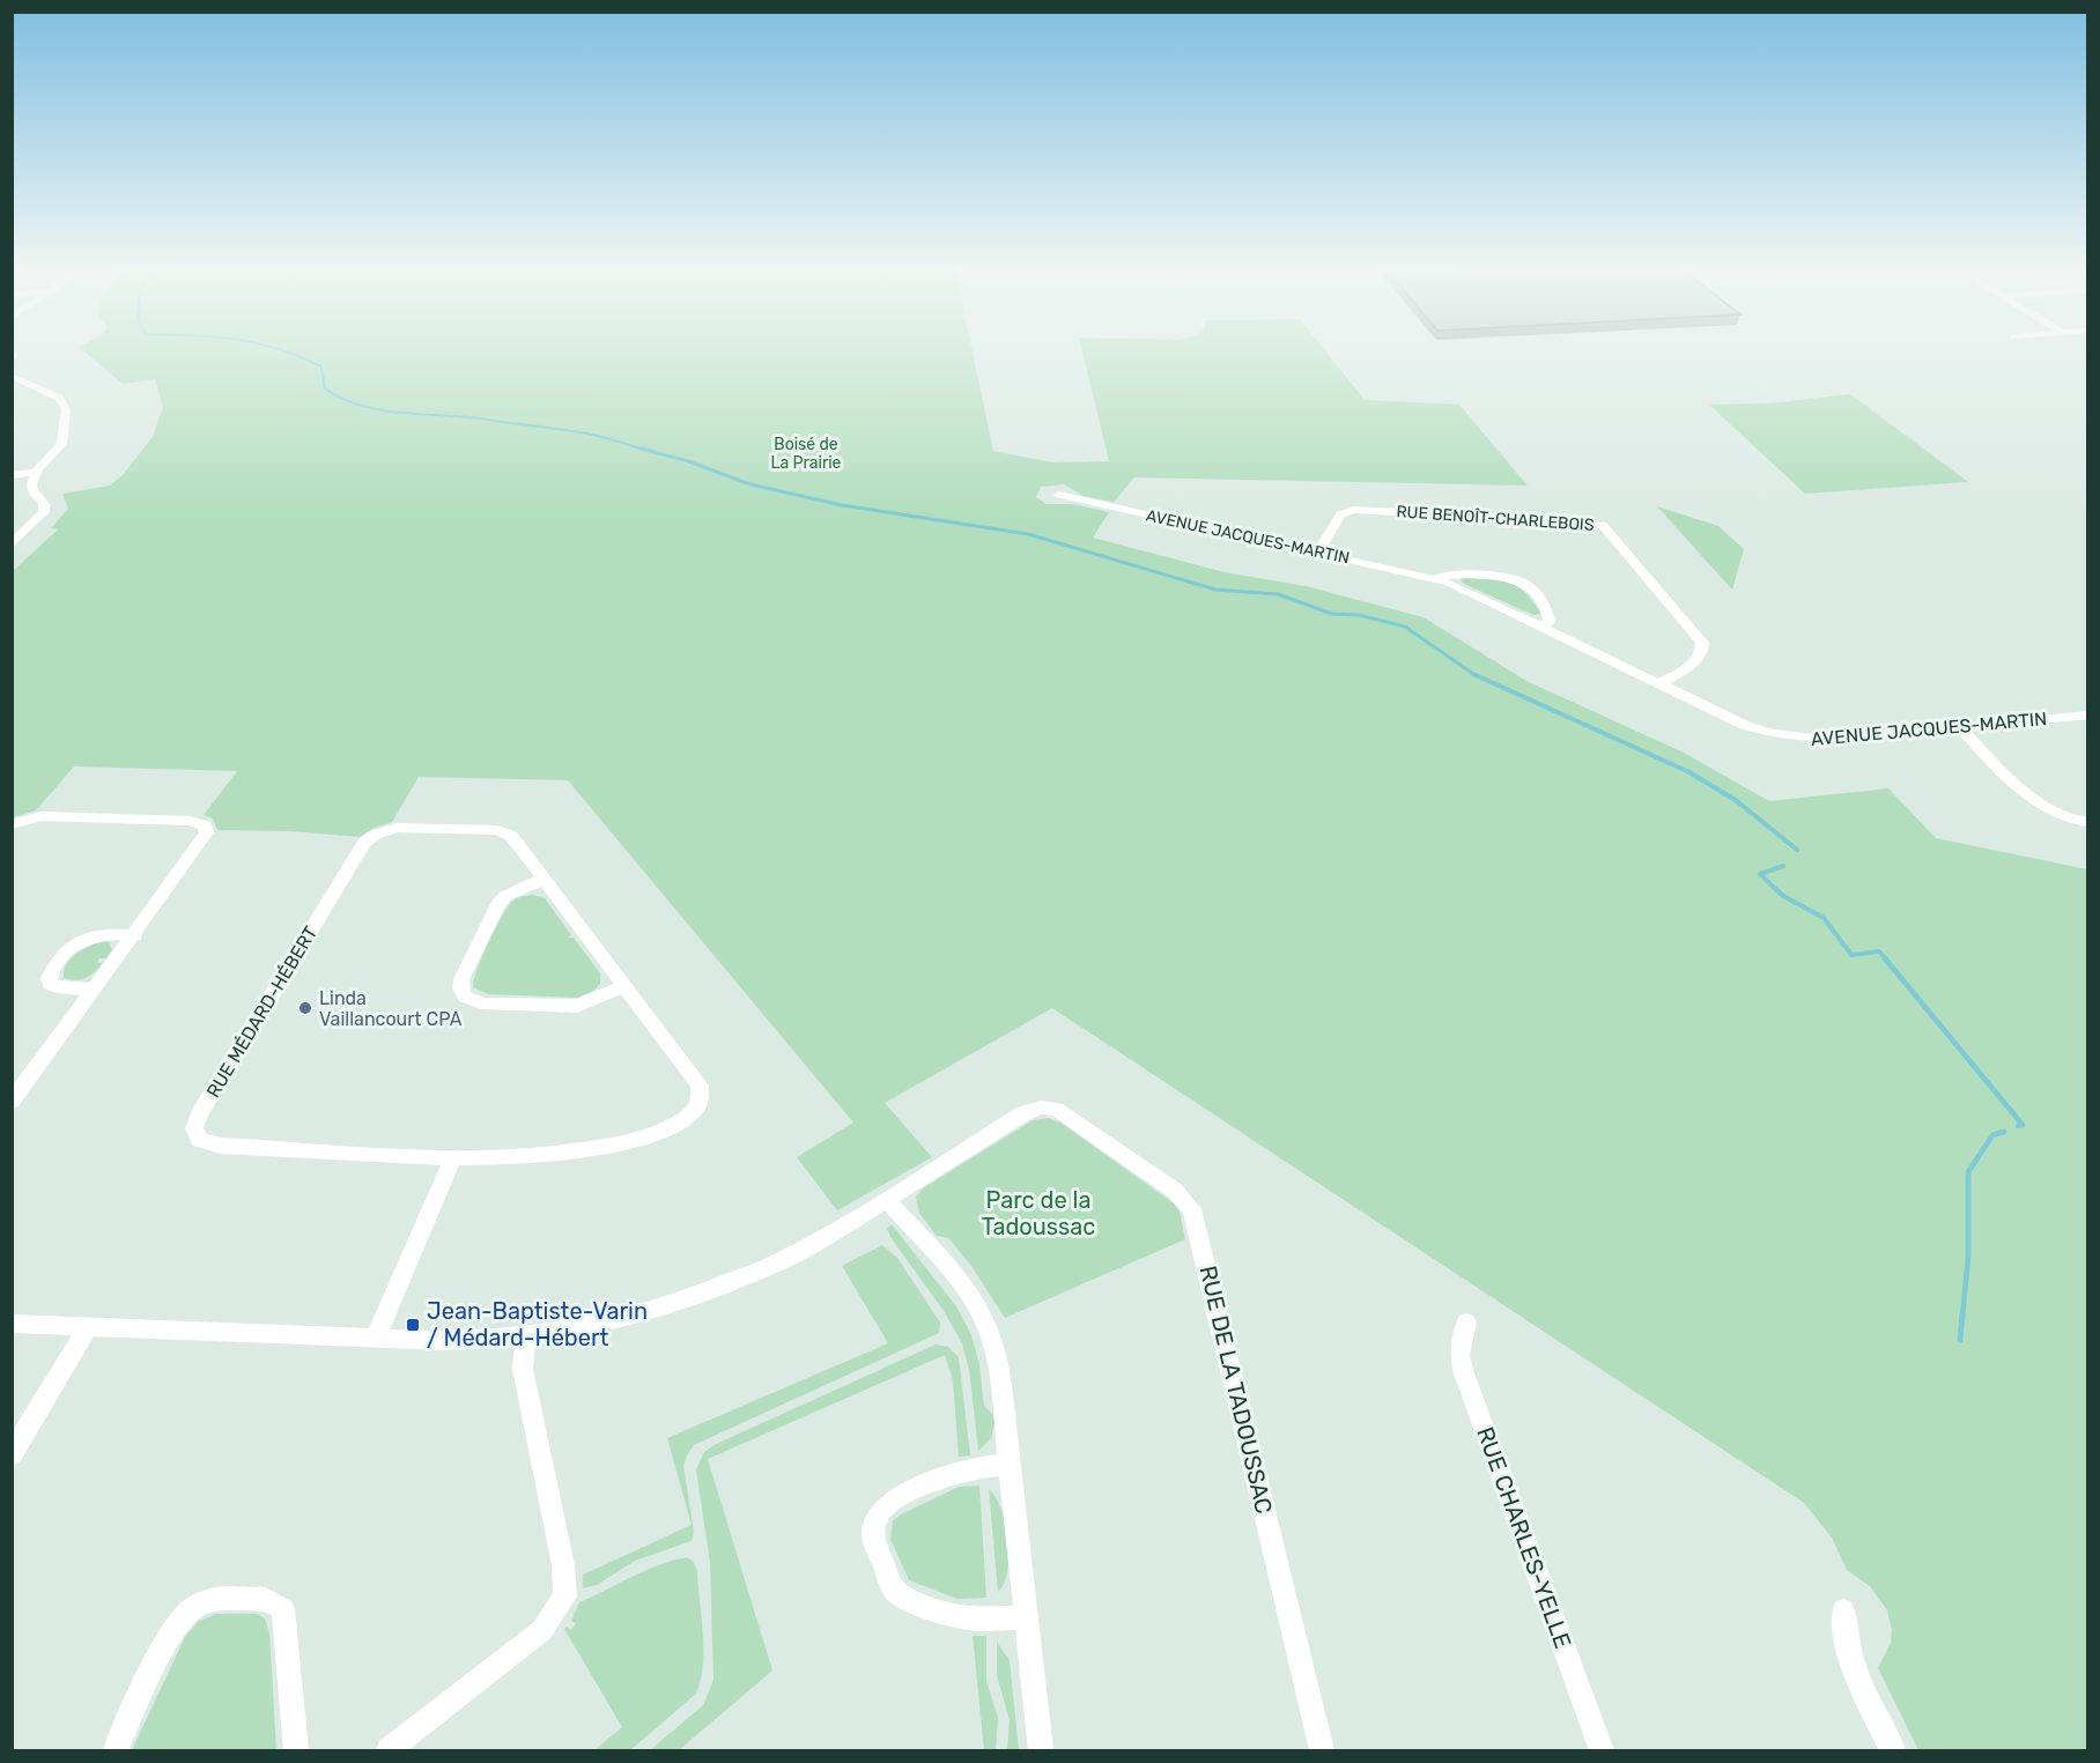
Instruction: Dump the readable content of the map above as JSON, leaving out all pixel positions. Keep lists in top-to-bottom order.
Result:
{
  "streets": {
    "street": [
      "RUE BENOÎT-CHARLEBOIS",
      "AVENUE JACQUES-MARTIN",
      "RUE MÉDARD-HÉBERT",
      "RUE DE LA TADOUSSAC",
      "RUE CHARLES-YELLE"
    ]
  },
  "crossings": [
    ["RUE BENOÎT-CHARLEBOIS", "AVENUE JACQUES-MARTIN"]
  ],
  "parks": ["Boisé de La Prairie", "Parc de la Tadoussac"],
  "places": {
    "other": ["Linda Vaillancourt CPA"],
    "transit": ["Jean-Baptiste-Varin / Médard-Hébert"]
  }
}
